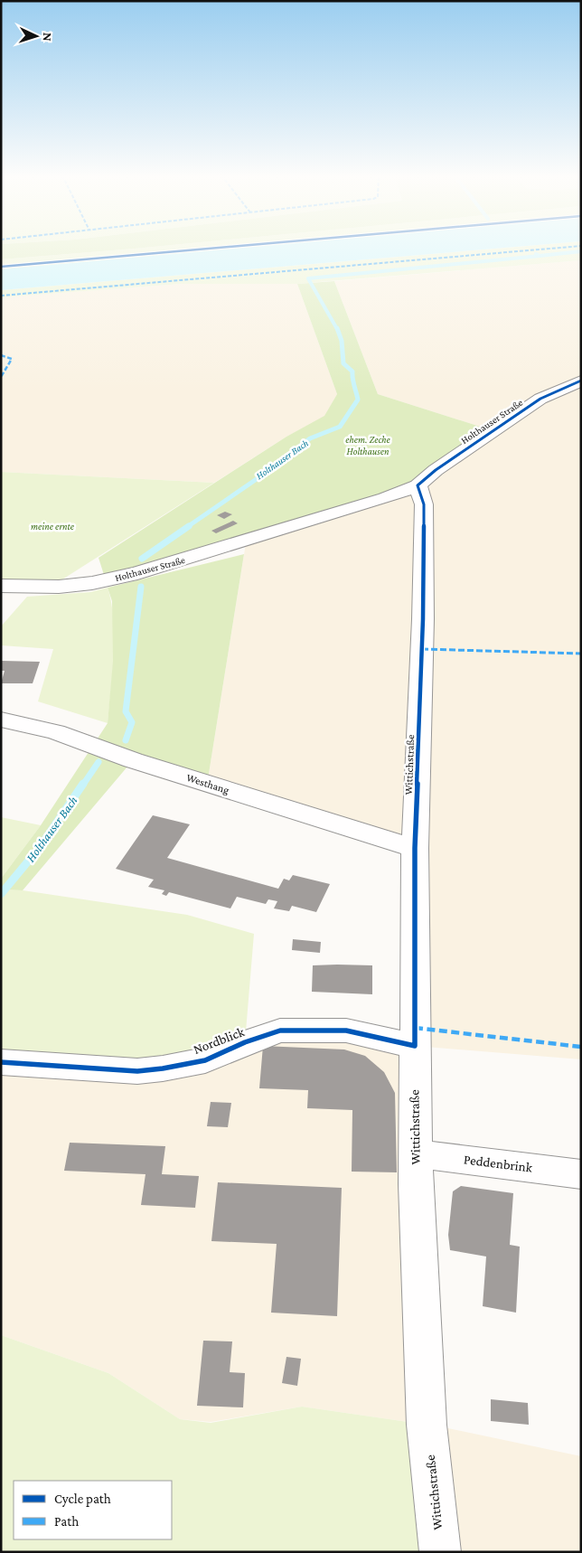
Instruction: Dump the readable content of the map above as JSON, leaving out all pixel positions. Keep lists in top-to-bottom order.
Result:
{
  "streets": {
    "street": [
      "Holthauser Straße",
      "Wittichstraße",
      "Westhang",
      "Nordblick",
      "Peddenbrink"
    ]
  },
  "crossings": [
    ["Holthauser Straße", "Wittichstraße"],
    ["Wittichstraße", "Westhang"],
    ["Wittichstraße", "Nordblick"],
    ["Wittichstraße", "Peddenbrink"]
  ],
  "water": ["Holthauser Bach"],
  "parks": ["ehem. Zeche Holthausen", "meine ernte"],
  "legend": ["Cycle path", "Path"],
  "north": "right"
}
